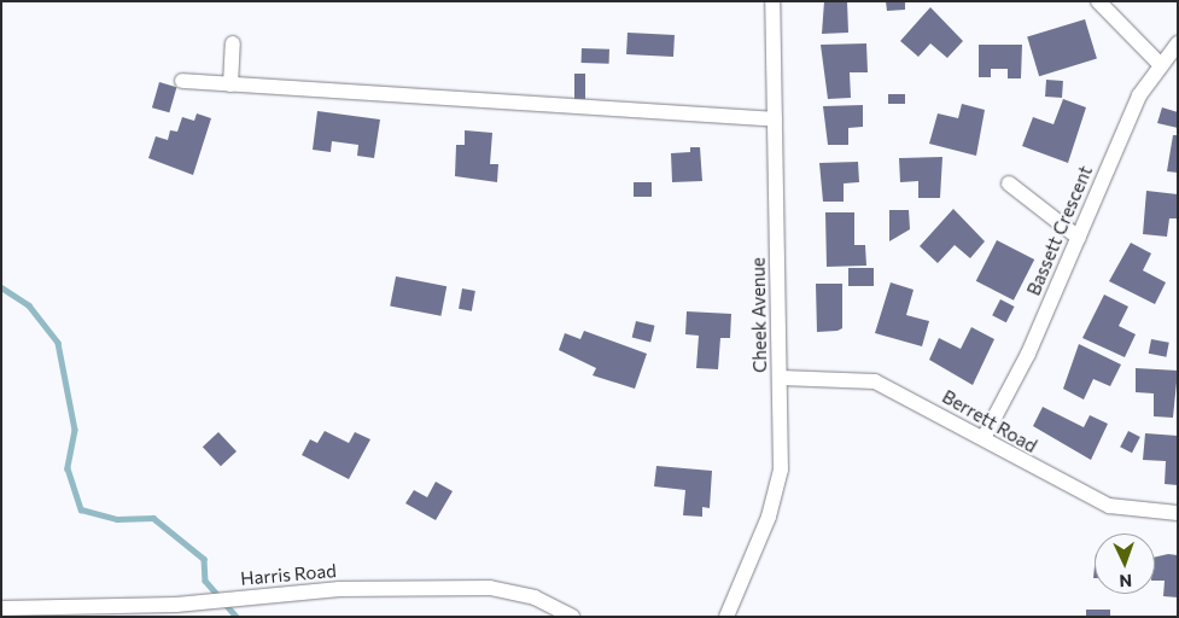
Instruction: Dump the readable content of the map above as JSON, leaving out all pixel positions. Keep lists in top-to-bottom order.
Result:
{
  "streets": {
    "street": [
      "Bassett Crescent",
      "Cheek Avenue",
      "Berrett Road",
      "Harris Road"
    ]
  },
  "crossings": [
    ["Bassett Crescent", "Berrett Road"],
    ["Cheek Avenue", "Berrett Road"]
  ],
  "north": "bottom"
}
